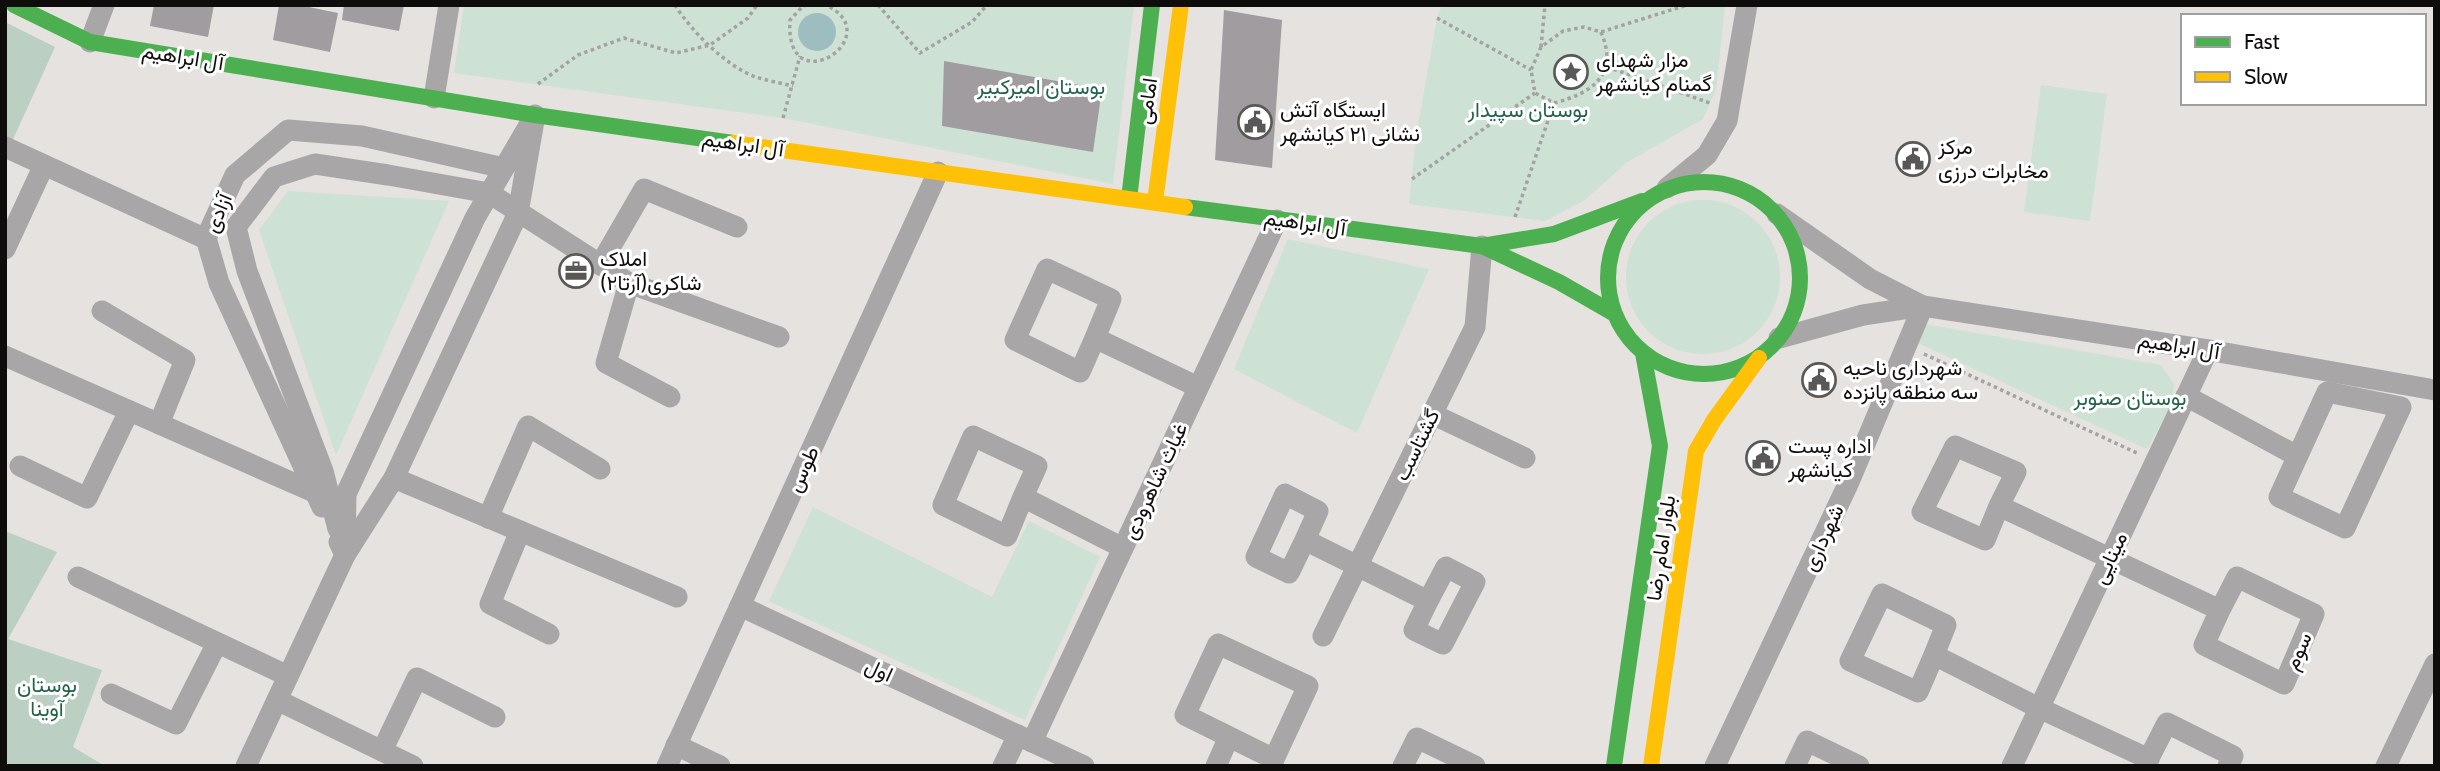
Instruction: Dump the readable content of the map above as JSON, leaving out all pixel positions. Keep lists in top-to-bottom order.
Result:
{
  "streets": {
    "main road": ["آل ابراهیم", "امامی", "بلوار امام رضا"],
    "street": [
      "آزادی",
      "گشتاسب",
      "طوس",
      "غیاث شاهرودی",
      "شهرداری",
      "مینایی",
      "سوم",
      "اول"
    ]
  },
  "crossings": [
    ["آل ابراهیم", "امامی"],
    ["آل ابراهیم", "گشتاسب"],
    ["آل ابراهیم", "طوس"],
    ["آل ابراهیم", "غیاث شاهرودی"],
    ["آل ابراهیم", "شهرداری"],
    ["آل ابراهیم", "مینایی"],
    ["طوس", "اول"],
    ["غیاث شاهرودی", "اول"]
  ],
  "parks": [
    "بوستان امیرکبیر",
    "بوستان سپیدار",
    "بوستان صنوبر",
    "بوستان آوینا"
  ],
  "places": {
    "place": ["مزار شهدای گمنام کیانشهر"],
    "public building": [
      "ایستگاه آتش نشانی ۲۱ کیانشهر",
      "مرکز مخابرات درزی",
      "شهرداری ناحیه سه منطقه پانزده",
      "اداره پست کیانشهر"
    ],
    "office": ["املاک شاکری(آرتا۲)"]
  },
  "legend": ["Fast", "Slow"]
}
